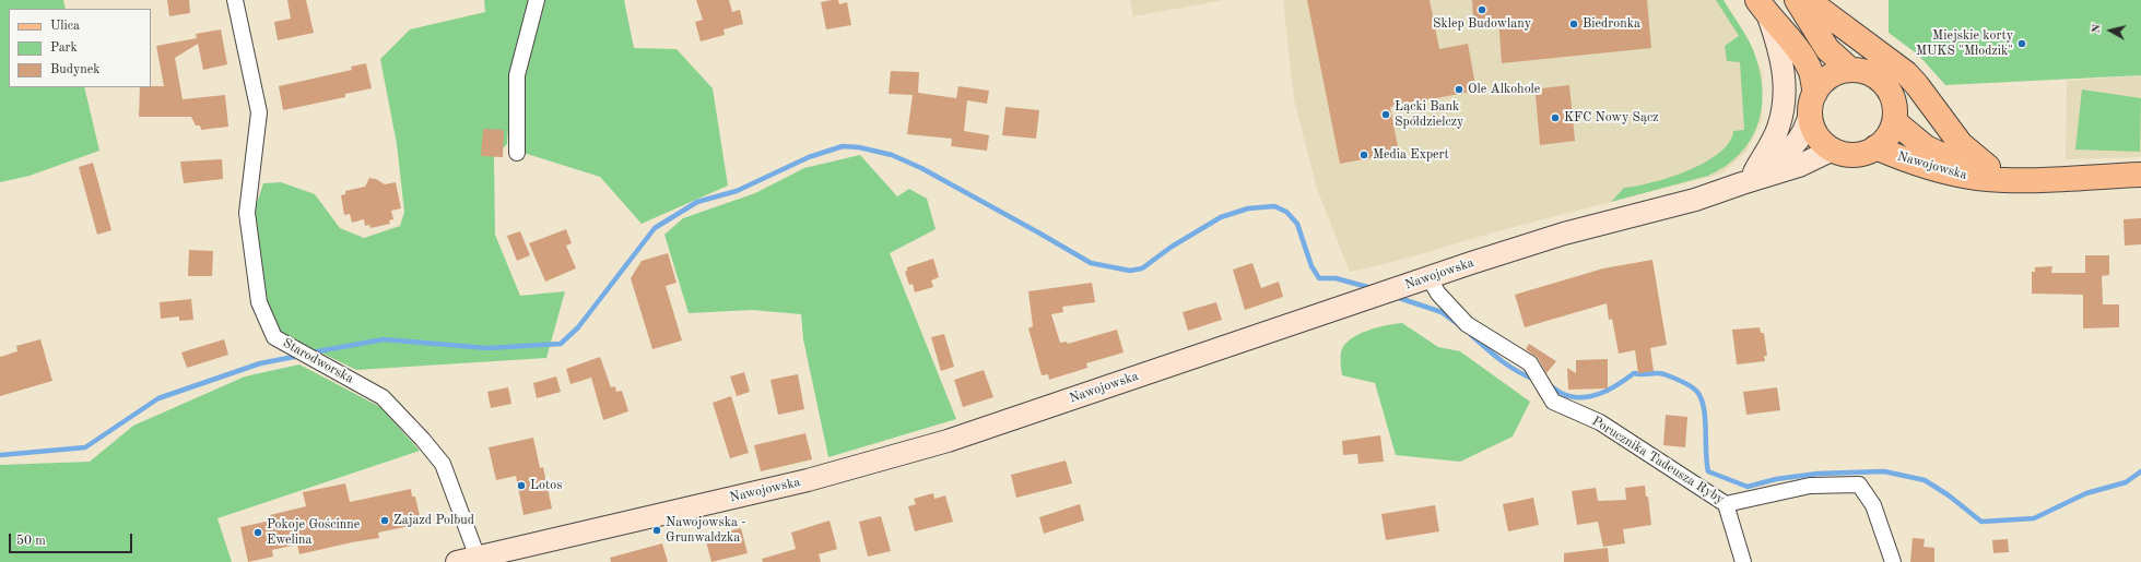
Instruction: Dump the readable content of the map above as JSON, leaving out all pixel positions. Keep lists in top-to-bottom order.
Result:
{
  "streets": {
    "main road": ["Nawojowska"],
    "street": ["Starodworska", "Porucznika Tadeusza Ryby"]
  },
  "crossings": [
    ["Nawojowska", "Starodworska"],
    ["Nawojowska", "Porucznika Tadeusza Ryby"]
  ],
  "places": [
    "Sklep Budowlany",
    "Biedronka",
    "Miejskie korty MUKS \"Młodzik\"",
    "Ole Alkohole",
    "Łącki Bank Spółdzielczy",
    "KFC Nowy Sącz",
    "Media Expert",
    "Lotos",
    "Zajazd Polbud",
    "Nawojowska - Grunwaldzka",
    "Pokoje Gościnne Ewelina"
  ],
  "legend": ["Ulica", "Park", "Budynek"],
  "scale_bar": "50 m",
  "north": "left"
}
